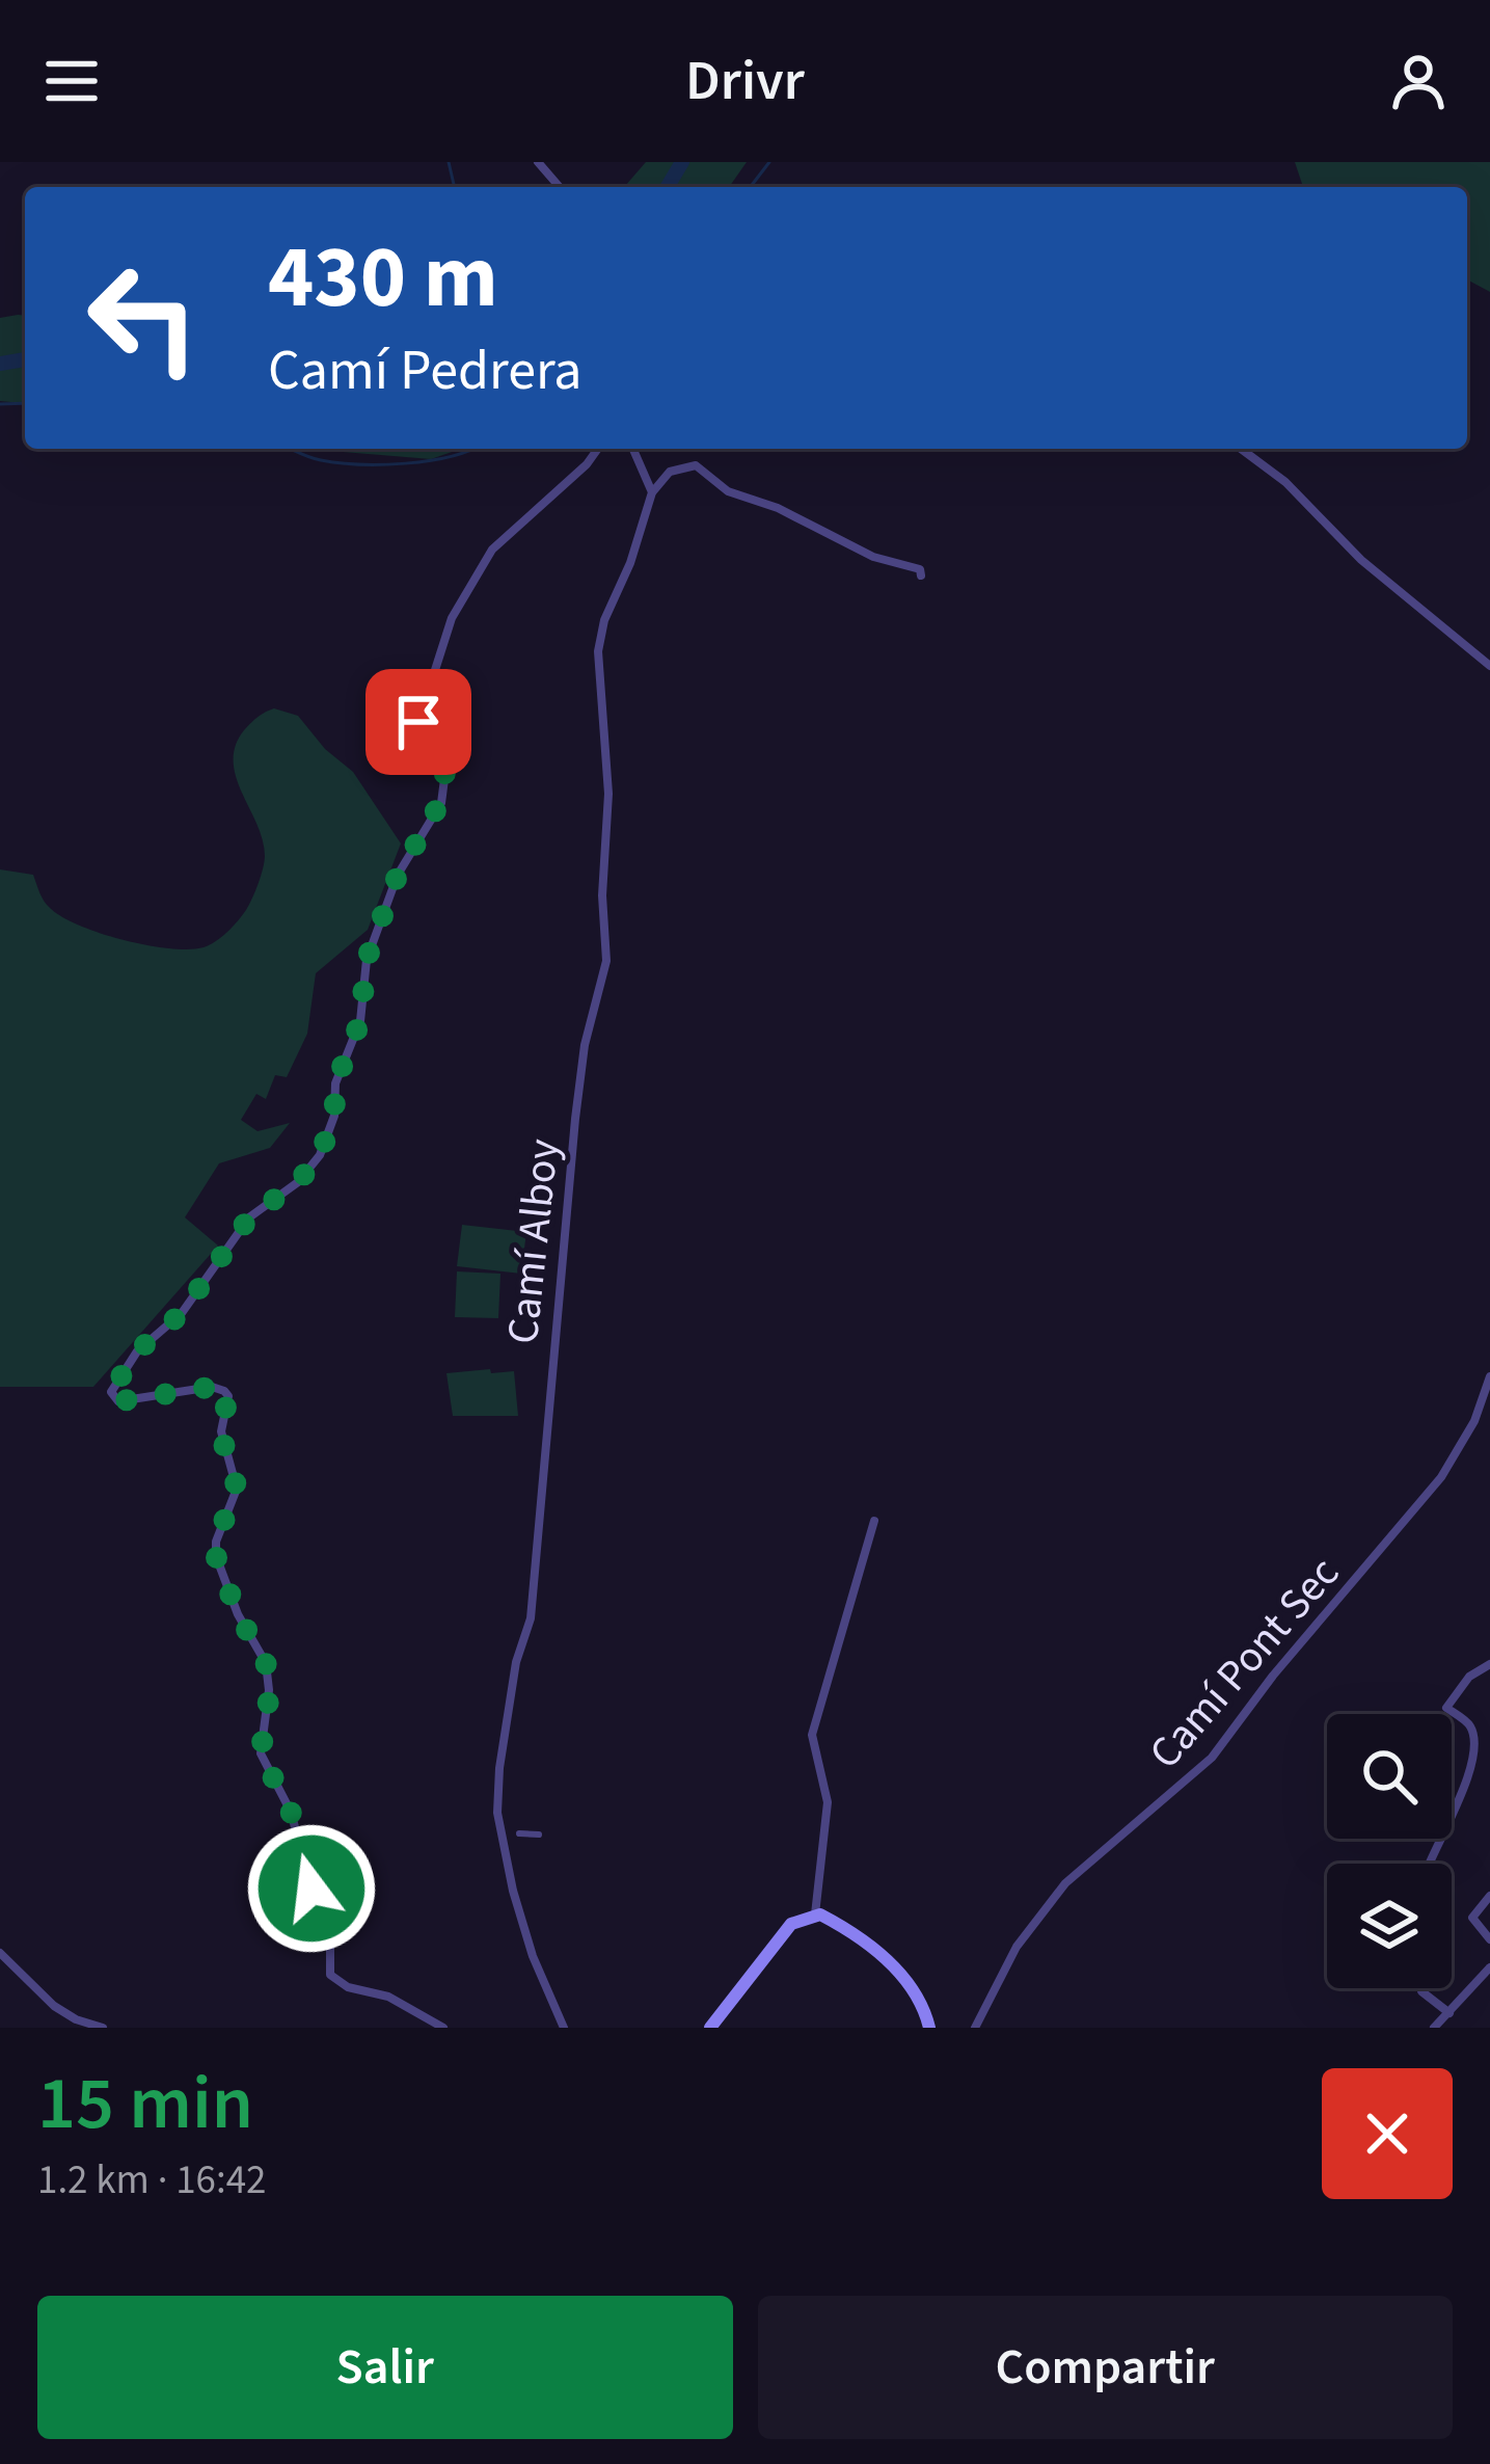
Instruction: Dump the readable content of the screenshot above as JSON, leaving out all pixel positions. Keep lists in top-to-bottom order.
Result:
{
  "streets": {
    "street": ["Camí Alboy", "Camí Pont Sec"]
  },
  "page": {
    "header": "Drivr",
    "turn": ["430 m", "Camí Pedrera"],
    "heading": ["15 min", "1.2 km · 16:42"],
    "buttons": ["Salir", "Compartir"]
  }
}
